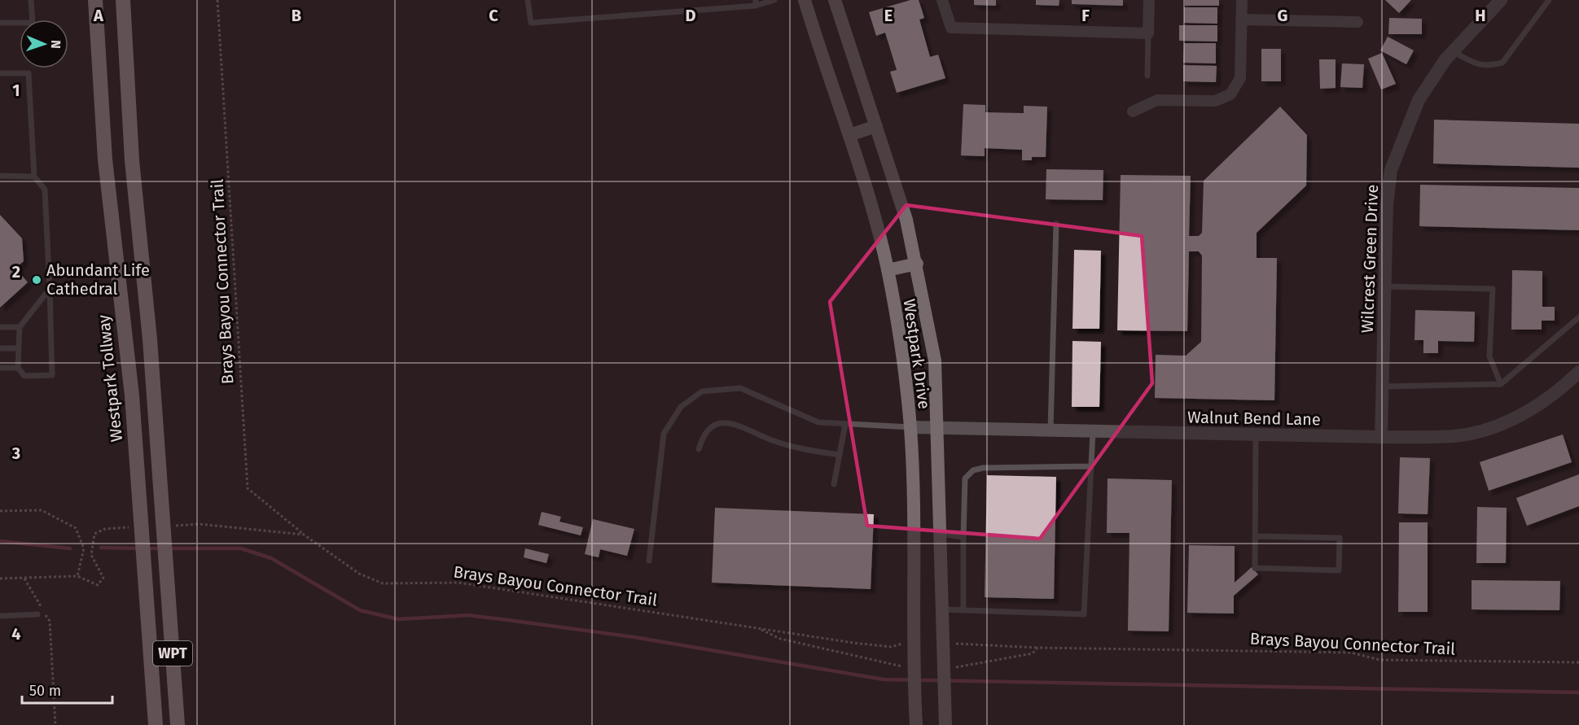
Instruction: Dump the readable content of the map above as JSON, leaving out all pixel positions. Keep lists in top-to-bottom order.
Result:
{
  "streets": {
    "highway": ["Westpark Tollway", "WPT"],
    "main road": ["Westpark Drive"],
    "street": ["Wilcrest Green Drive", "Walnut Bend Lane"],
    "path": ["Brays Bayou Connector Trail"]
  },
  "crossings": [
    ["Wilcrest Green Drive", "Walnut Bend Lane"],
    ["Brays Bayou Connector Trail", "Westpark Drive"],
    ["Westpark Drive", "Walnut Bend Lane"]
  ],
  "places": ["Abundant Life Cathedral"],
  "scale_bar": "50 m",
  "north": "right",
  "grid": {
    "columns": [
      "A",
      "B",
      "C",
      "D",
      "E",
      "F",
      "G",
      "H"
    ],
    "rows": [
      "1",
      "2",
      "3",
      "4"
    ]
  }
}
